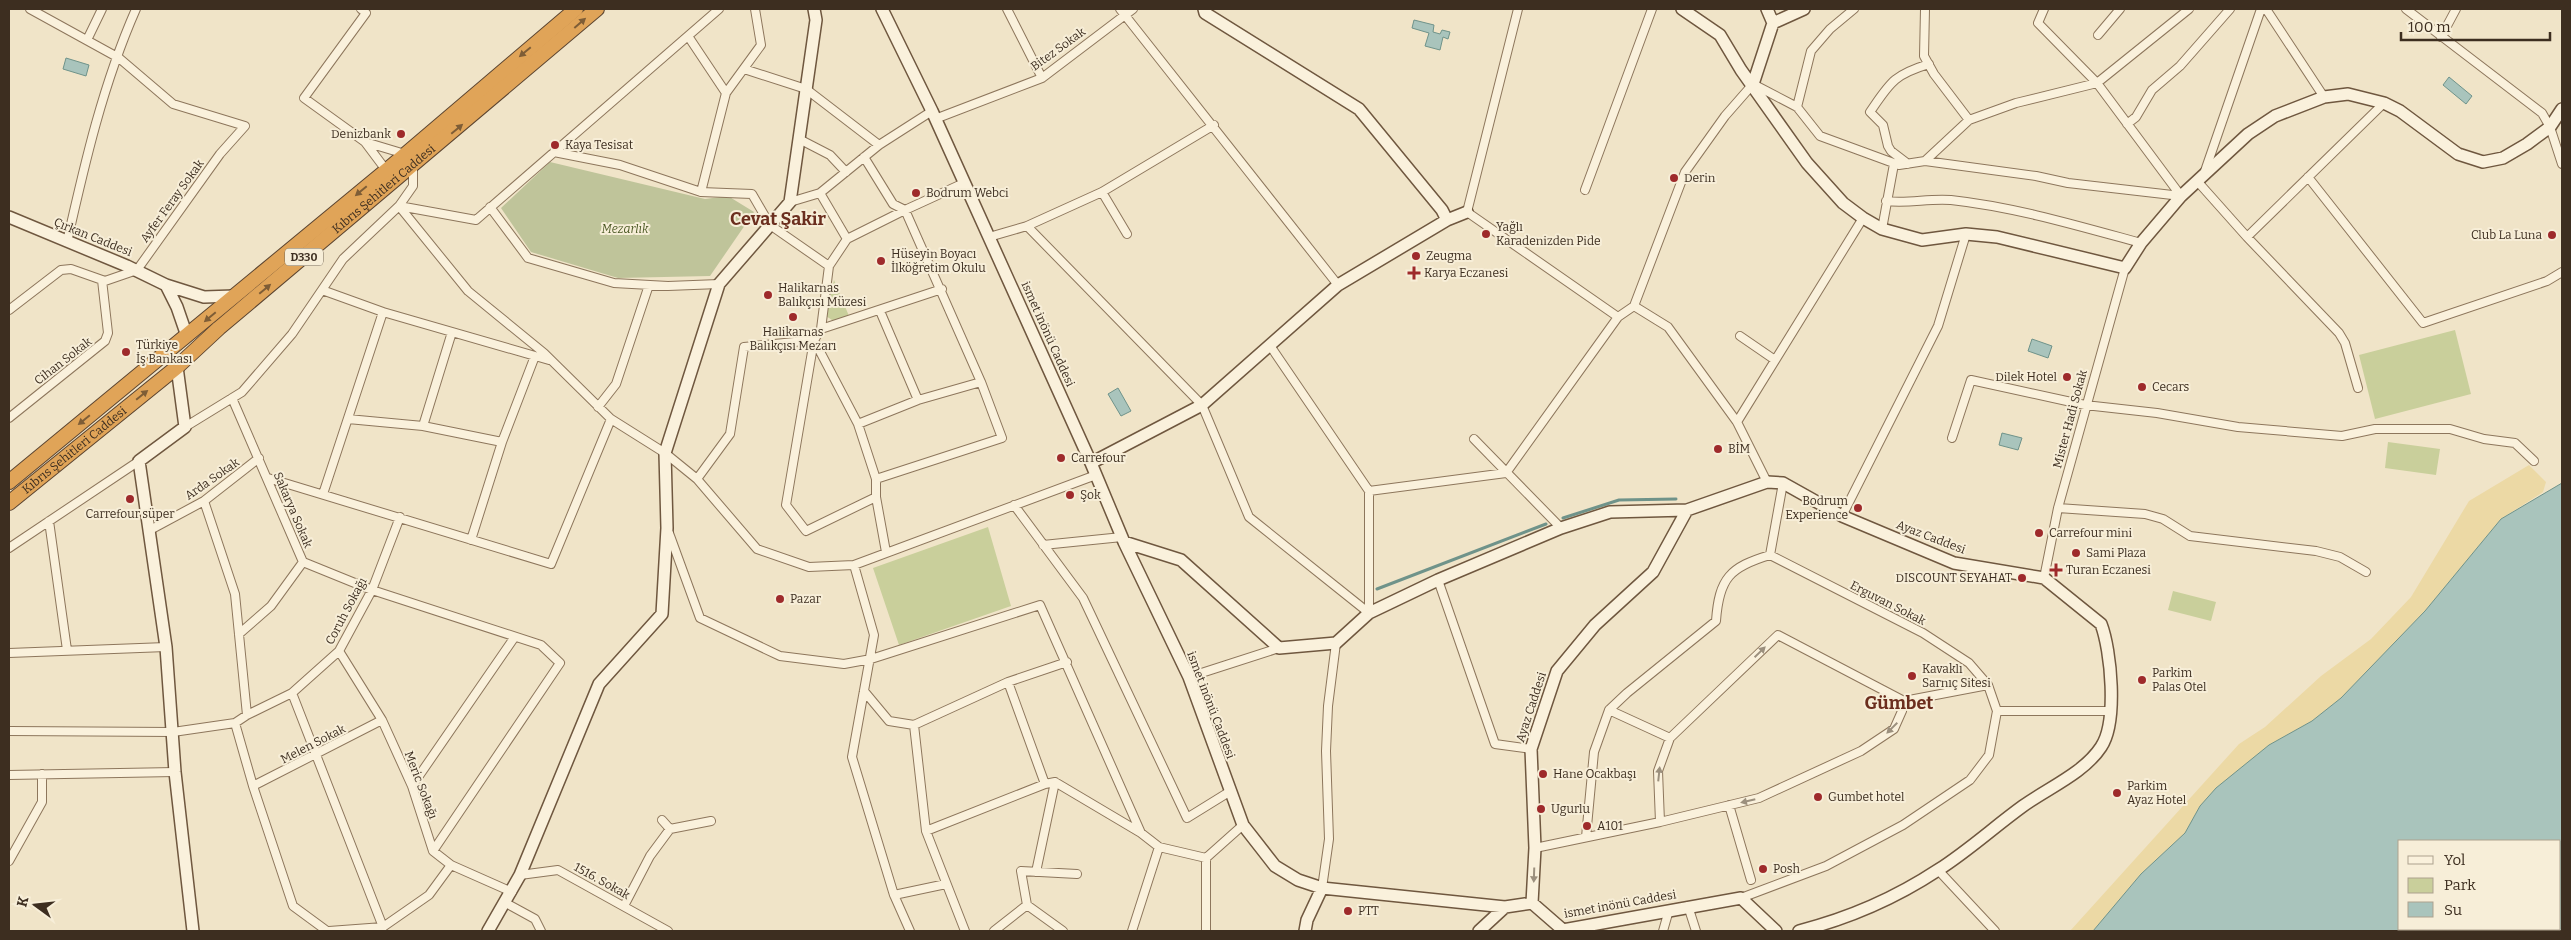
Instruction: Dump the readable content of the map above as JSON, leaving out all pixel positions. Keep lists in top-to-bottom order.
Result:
{
  "streets": {
    "highway": ["Kıbrıs Şehitleri Caddesi", "D330"],
    "street": [
      "Bitez Sokak",
      "Ayfer Feray Sokak",
      "Çırkan Caddesi",
      "ismet inönü Caddesi",
      "Cihan Sokak",
      "Mister Hadi Sokak",
      "Arda Sokak",
      "Sakarya Sokak",
      "Ayaz Caddesi",
      "Erguvan Sokak",
      "Coruh Sokağı",
      "Melen Sokak",
      "Meric Sokağı",
      "1516. Sokak"
    ]
  },
  "crossings": [
    ["Bitez Sokak", "ismet inönü Caddesi"],
    ["Kıbrıs Şehitleri Caddesi", "Çırkan Caddesi"],
    ["Ayfer Feray Sokak", "Çırkan Caddesi"],
    ["ismet inönü Caddesi", "Ayaz Caddesi"],
    ["Mister Hadi Sokak", "Ayaz Caddesi"],
    ["Arda Sokak", "Sakarya Sokak"],
    ["Sakarya Sokak", "Coruh Sokağı"],
    ["Sakarya Sokak", "Meric Sokağı"],
    ["Coruh Sokağı", "Meric Sokağı"],
    ["Melen Sokak", "Meric Sokağı"]
  ],
  "districts": ["Cevat Şakir", "Gümbet"],
  "parks": ["Mezarlık"],
  "places": {
    "other": [
      "Denizbank",
      "Kaya Tesisat",
      "Derin",
      "Bodrum Webci",
      "Yağlı Karadenizden Pide",
      "Club La Luna",
      "Zeugma",
      "Hüseyin Boyacı İlköğretim Okulu",
      "Halikarnas Balıkçısı Müzesi",
      "Halikarnas Balıkçısı Mezarı",
      "Türkiye İş Bankası",
      "Dilek Hotel",
      "Cecars",
      "BİM",
      "Carrefour",
      "Şok",
      "Carrefour süper",
      "Bodrum Experience",
      "Carrefour mini",
      "Sami Plaza",
      "DISCOUNT SEYAHAT",
      "Pazar",
      "Kavaklı Sarnıç Sitesi",
      "Parkim Palas Otel",
      "Hane Ocakbaşı",
      "Parkim Ayaz Hotel",
      "Gumbet hotel",
      "Ugurlu",
      "A101",
      "Posh",
      "PTT"
    ],
    "health": ["Karya Eczanesi", "Turan Eczanesi"]
  },
  "legend": ["Yol", "Park", "Su"],
  "scale_bar": "100 m",
  "north": "left"
}
